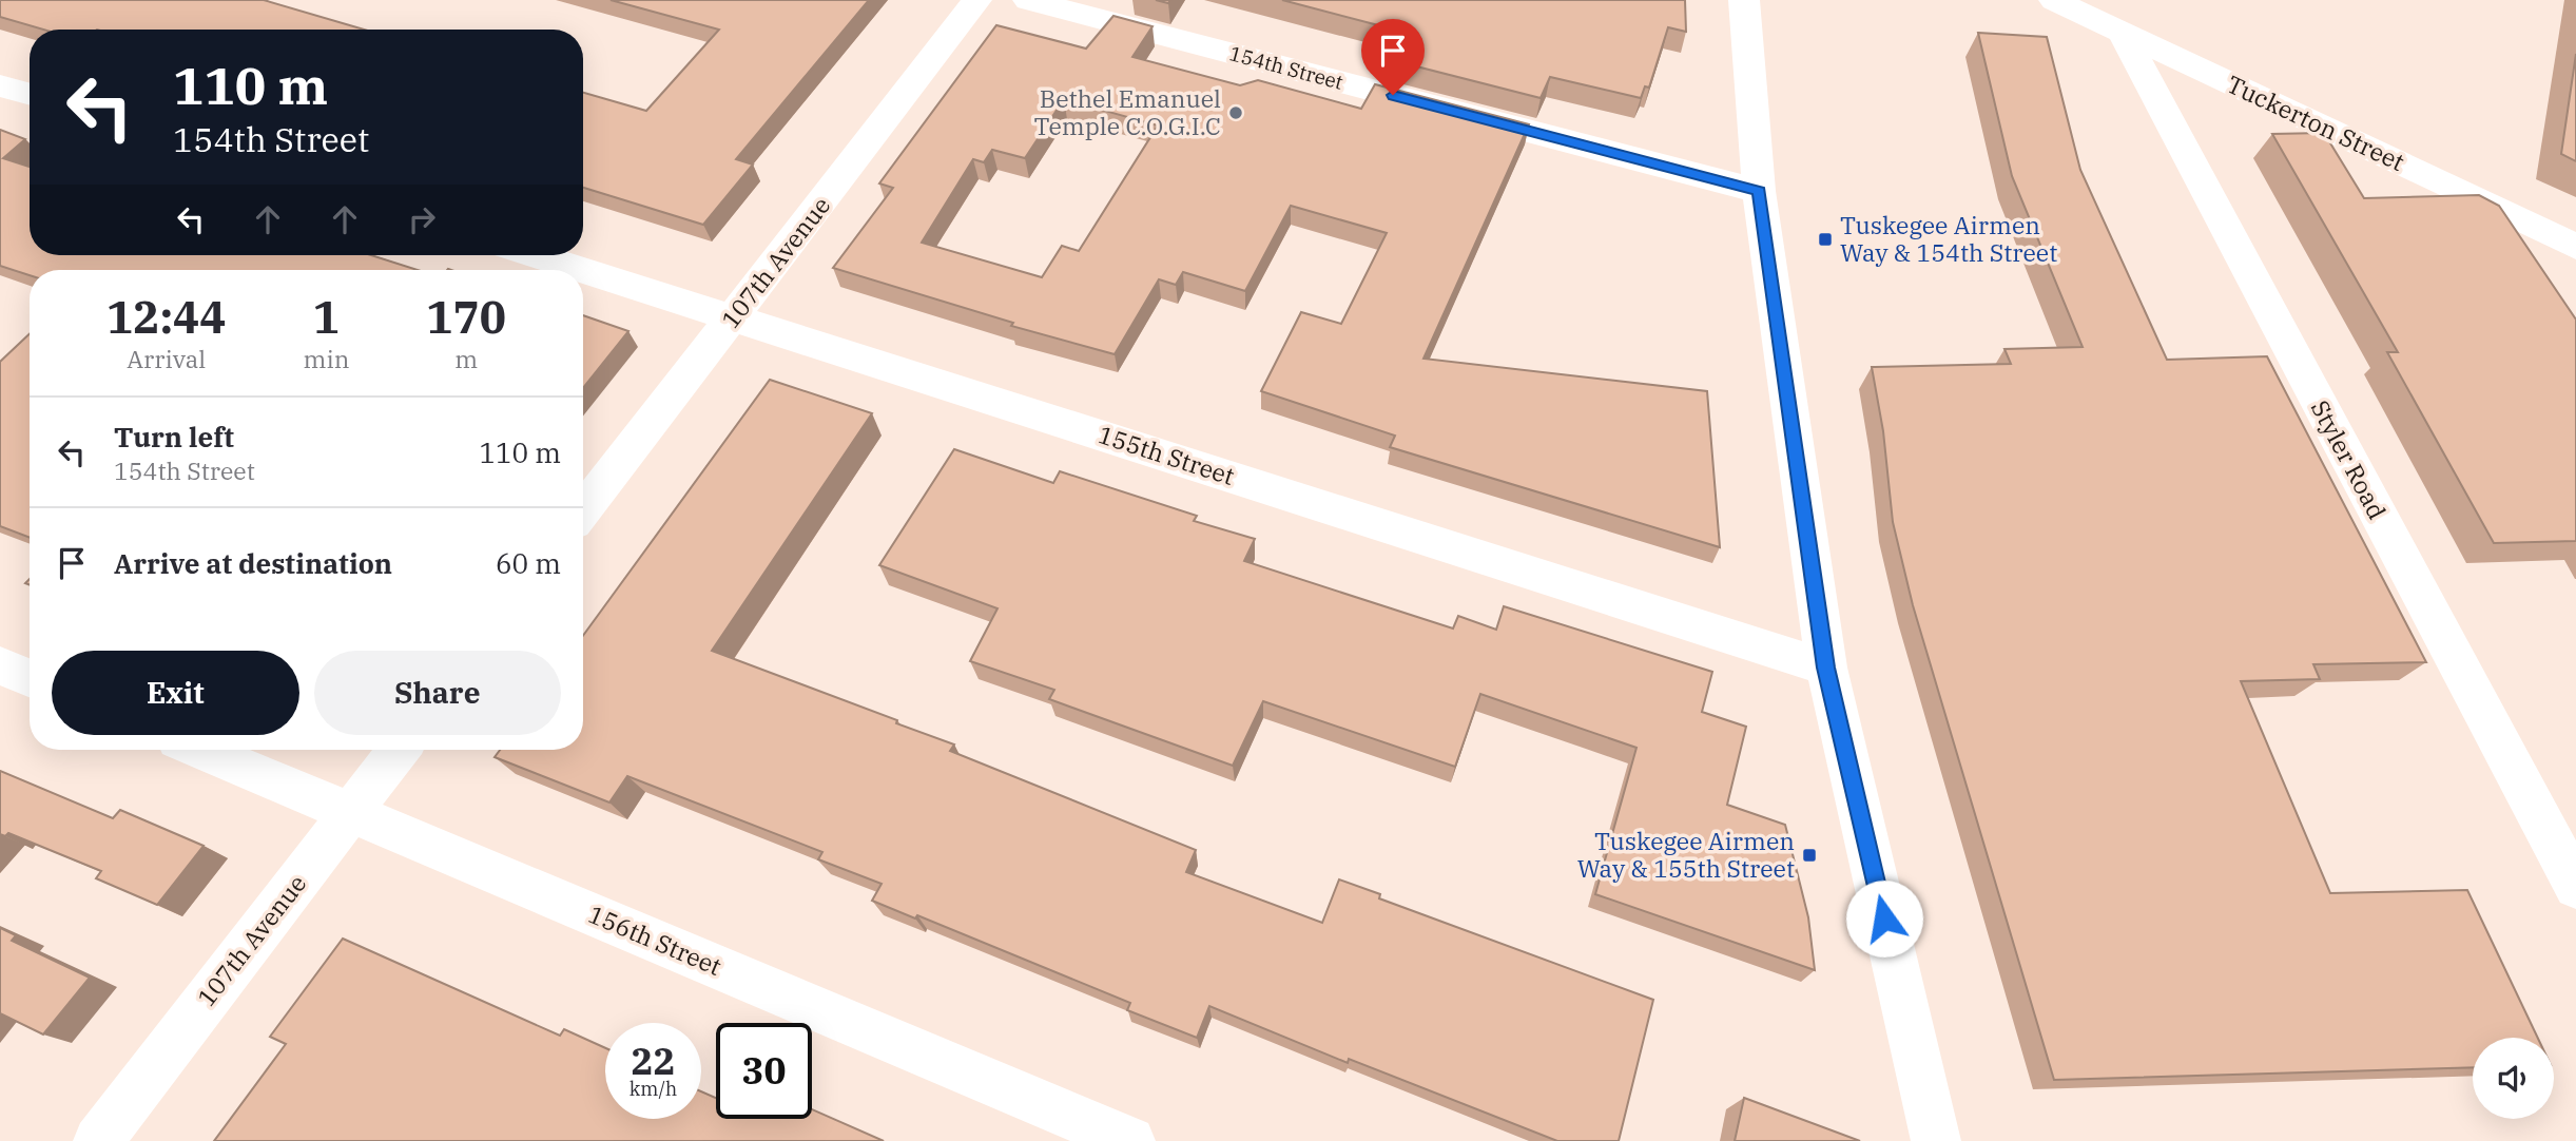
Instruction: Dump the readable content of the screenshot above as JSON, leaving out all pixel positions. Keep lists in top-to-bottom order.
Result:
{
  "streets": {
    "street": [
      "154th Street",
      "Tuckerton Street",
      "107th Avenue",
      "155th Street",
      "Styler Road",
      "156th Street"
    ]
  },
  "crossings": [
    ["Tuckerton Street", "Styler Road"],
    ["107th Avenue", "155th Street"],
    ["107th Avenue", "156th Street"]
  ],
  "places": {
    "other": ["Bethel Emanuel Temple C.O.G.I.C"],
    "transit": ["Tuskegee Airmen Way & 154th Street", "Tuskegee Airmen Way & 155th Street"]
  },
  "page": {
    "turn": ["110 m", "154th Street"],
    "eta": [
      "12:44",
      "Arrival",
      "1",
      "min",
      "170",
      "m"
    ],
    "list": [
      {
        "name": "Turn left",
        "note": "154th Street",
        "value": "110 m"
      },
      {
        "name": "Arrive at destination",
        "value": "60 m"
      }
    ],
    "buttons": ["Exit", "Share"],
    "speed": "22 km/h",
    "limit": "30"
  }
}
